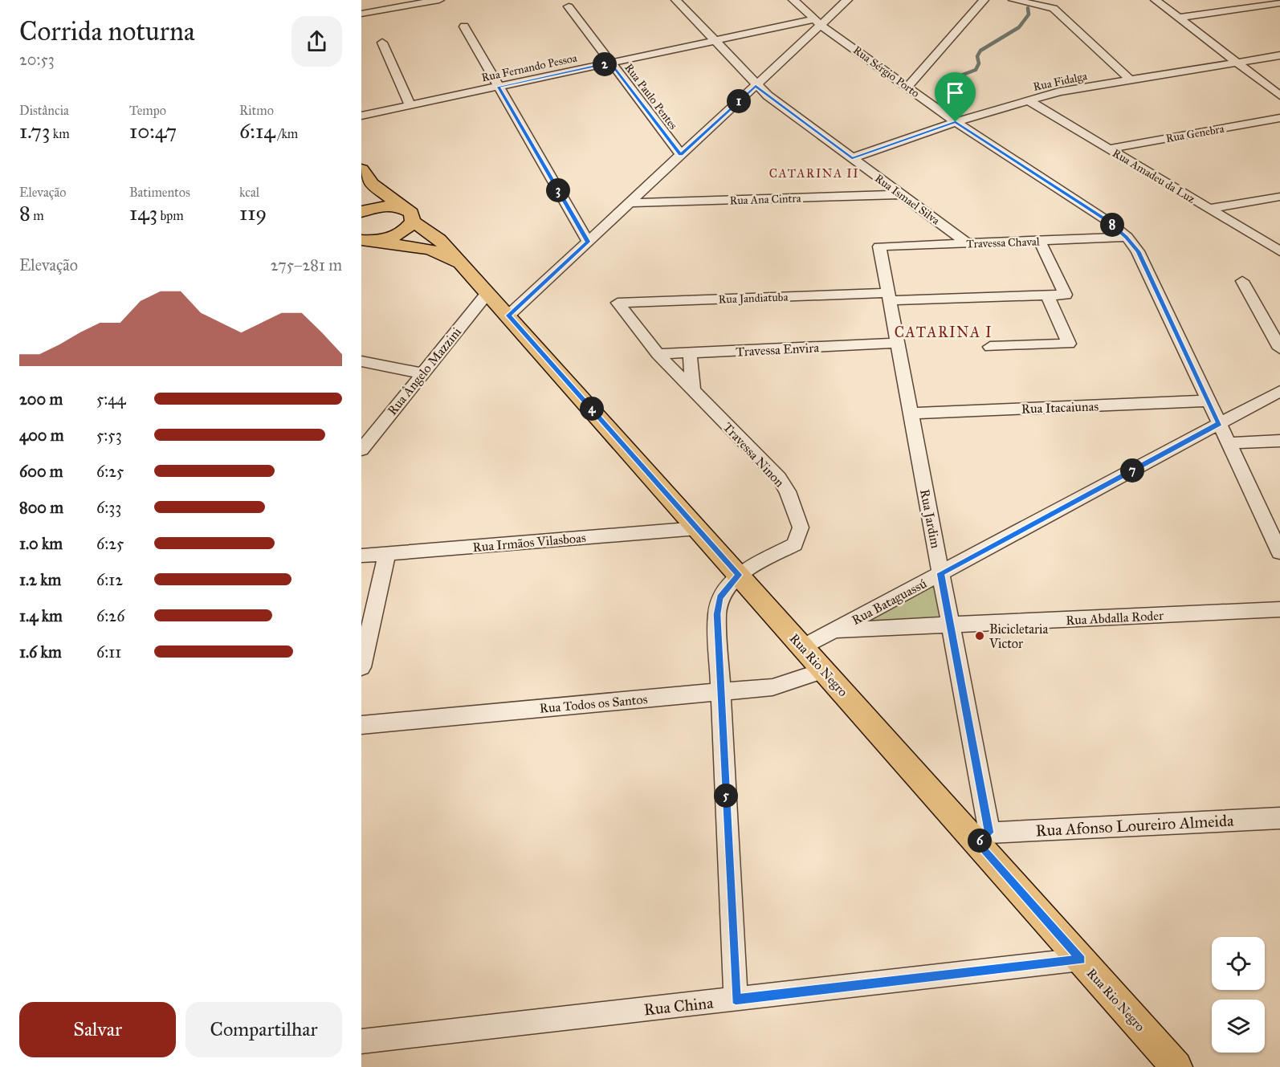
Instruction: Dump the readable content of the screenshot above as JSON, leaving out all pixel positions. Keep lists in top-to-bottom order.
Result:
{
  "streets": {
    "main road": ["Rua Rio Negro"],
    "street": [
      "Rua Fernando Pessoa",
      "Rua Sérgio Porto",
      "Rua Fidalga",
      "Rua Paulo Pentes",
      "Rua Genebra",
      "Rua Amadeu da Luz",
      "Rua Ana Cintra",
      "Rua Ismael Silva",
      "Travessa Chaval",
      "Rua Jandiatuba",
      "Travessa Envira",
      "Rua Ângelo Mazzini",
      "Rua Itacaiunas",
      "Travessa Ninon",
      "Rua Jardim",
      "Rua Irmãos Vilasboas",
      "Rua Bataguassú",
      "Rua Abdalla Roder",
      "Rua Todos os Santos",
      "Rua Afonso Loureiro Almeida",
      "Rua China"
    ]
  },
  "crossings": [
    ["Rua Fernando Pessoa", "Rua Sérgio Porto"],
    ["Rua Fernando Pessoa", "Rua Paulo Pentes"],
    ["Rua Fernando Pessoa", "Rua Ismael Silva"],
    ["Rua Sérgio Porto", "Rua Fidalga"],
    ["Rua Sérgio Porto", "Travessa Chaval"],
    ["Rua Sérgio Porto", "Rua Itacaiunas"],
    ["Rua Sérgio Porto", "Rua Bataguassú"],
    ["Rua Fidalga", "Rua Amadeu da Luz"],
    ["Rua Fidalga", "Rua Ismael Silva"],
    ["Rua Genebra", "Rua Amadeu da Luz"],
    ["Rua Ana Cintra", "Rua Ismael Silva"],
    ["Rua Ismael Silva", "Travessa Chaval"],
    ["Travessa Chaval", "Rua Jandiatuba"],
    ["Travessa Chaval", "Rua Jardim"],
    ["Rua Jandiatuba", "Travessa Ninon"],
    ["Rua Jandiatuba", "Rua Jardim"],
    ["Travessa Envira", "Travessa Ninon"],
    ["Travessa Envira", "Rua Jardim"],
    ["Rua Ângelo Mazzini", "Rua Rio Negro"],
    ["Rua Itacaiunas", "Rua Jardim"],
    ["Travessa Ninon", "Rua Rio Negro"],
    ["Rua Jardim", "Rua Bataguassú"],
    ["Rua Jardim", "Rua Abdalla Roder"],
    ["Rua Jardim", "Rua Rio Negro"],
    ["Rua Jardim", "Rua Afonso Loureiro Almeida"],
    ["Rua Irmãos Vilasboas", "Rua Rio Negro"],
    ["Rua Bataguassú", "Rua Abdalla Roder"],
    ["Rua Bataguassú", "Rua Rio Negro"],
    ["Rua Rio Negro", "Rua Todos os Santos"],
    ["Rua Rio Negro", "Rua Afonso Loureiro Almeida"],
    ["Rua Rio Negro", "Rua China"]
  ],
  "districts": ["CATARINA II", "CATARINA I"],
  "places": ["Bicicletaria Victor"],
  "page": {
    "heading": ["Corrida noturna", "20:53"],
    "pins": [
      "2",
      "1",
      "3",
      "8",
      "4",
      "7",
      "5",
      "6"
    ],
    "stats": [
      ["Distância", "1.73 km"],
      ["Tempo", "10:47"],
      ["Ritmo", "6:14 /km"],
      ["Elevação", "8 m"],
      ["Batimentos", "143 bpm"],
      ["kcal", "119"]
    ],
    "chart": ["Elevação", "275–281 m"],
    "list": [
      {
        "name": "200 m",
        "note": "5:44"
      },
      {
        "name": "400 m",
        "note": "5:53"
      },
      {
        "name": "600 m",
        "note": "6:25"
      },
      {
        "name": "800 m",
        "note": "6:33"
      },
      {
        "name": "1.0 km",
        "note": "6:25"
      },
      {
        "name": "1.2 km",
        "note": "6:12"
      },
      {
        "name": "1.4 km",
        "note": "6:26"
      },
      {
        "name": "1.6 km",
        "note": "6:11"
      }
    ],
    "buttons": ["Salvar", "Compartilhar"]
  }
}
